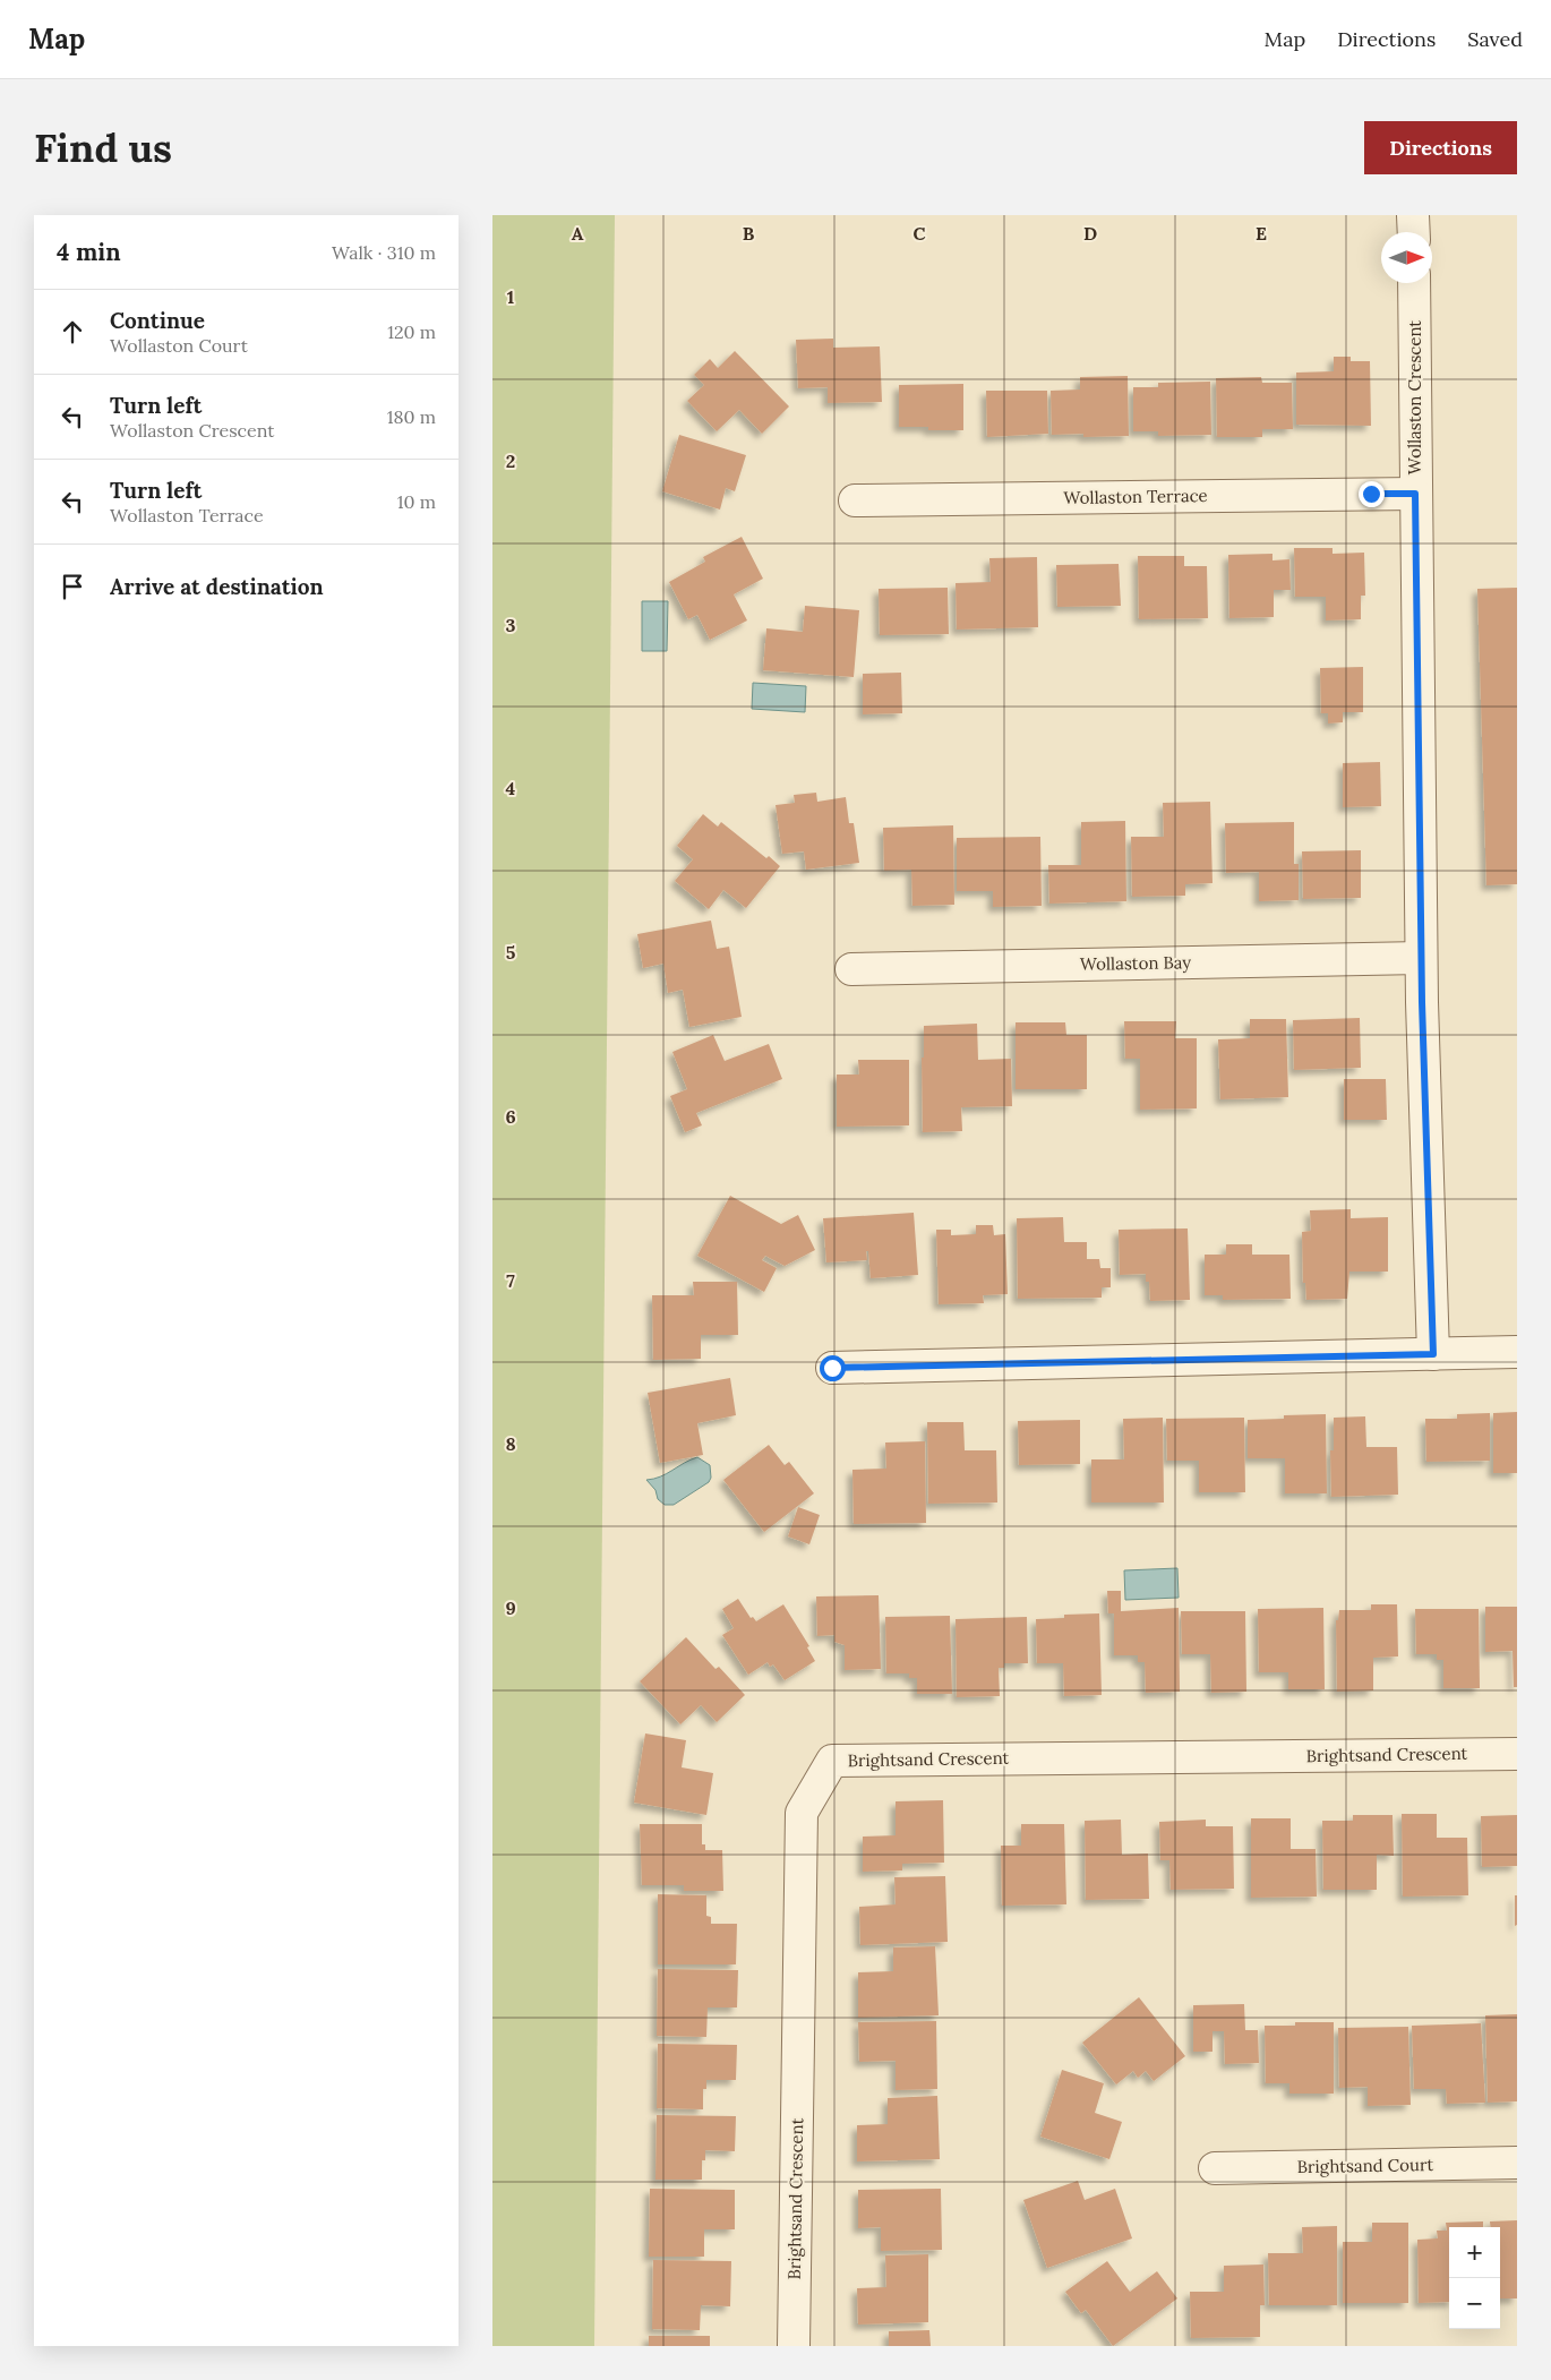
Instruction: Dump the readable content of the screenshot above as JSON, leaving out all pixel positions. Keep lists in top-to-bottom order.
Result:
{
  "streets": {
    "street": [
      "Wollaston Crescent",
      "Wollaston Terrace",
      "Wollaston Bay",
      "Brightsand Crescent",
      "Brightsand Court"
    ]
  },
  "crossings": [
    ["Wollaston Crescent", "Wollaston Terrace"],
    ["Wollaston Crescent", "Wollaston Bay"]
  ],
  "north": "right",
  "page": {
    "header": "Map",
    "nav": ["Map", "Directions", "Saved"],
    "buttons": "Directions",
    "title": "Find us",
    "heading": ["4 min", "Walk · 310 m"],
    "list": [
      ["Continue", "Wollaston Court", "120 m"],
      ["Turn left", "Wollaston Crescent", "180 m"],
      ["Turn left", "Wollaston Terrace", "10 m"],
      "Arrive at destination"
    ],
    "map_buttons": ["+", "−"]
  },
  "grid": {
    "columns": [
      "A",
      "B",
      "C",
      "D",
      "E"
    ],
    "rows": [
      "1",
      "2",
      "3",
      "4",
      "5",
      "6",
      "7",
      "8",
      "9"
    ]
  }
}
